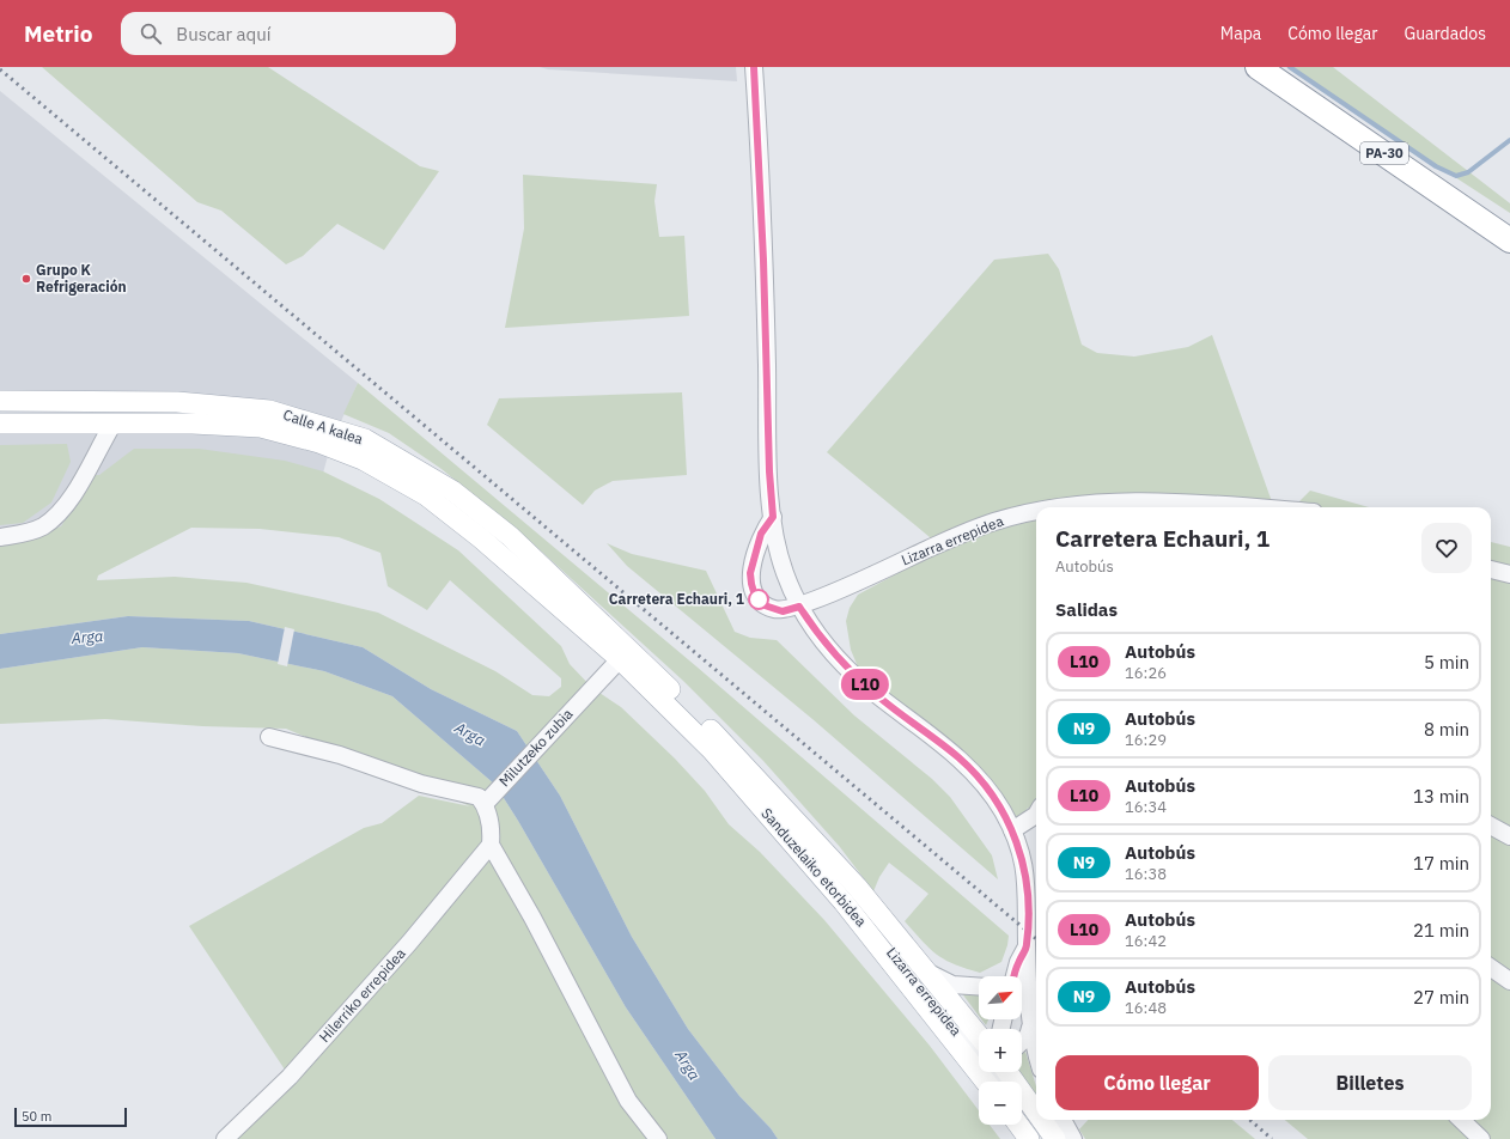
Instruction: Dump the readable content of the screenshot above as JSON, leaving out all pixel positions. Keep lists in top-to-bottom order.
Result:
{
  "streets": {
    "highway": ["PA-30"],
    "main road": ["Calle A kalea", "Sanduzelaiko etorbidea"],
    "street": ["Lizarra errepidea", "Milutzeko zubia", "Hilerriko errepidea"]
  },
  "crossings": [
    ["Calle A kalea", "Milutzeko zubia"],
    ["Calle A kalea", "Sanduzelaiko etorbidea"],
    ["Lizarra errepidea", "Sanduzelaiko etorbidea"],
    ["Milutzeko zubia", "Sanduzelaiko etorbidea"]
  ],
  "water": ["Arga"],
  "places": ["Grupo K Refrigeración", "Carretera Echauri, 1"],
  "lines": ["bus line L10"],
  "scale_bar": "50 m",
  "north": "top right",
  "page": {
    "header": "Metrio",
    "search": "Buscar aquí",
    "nav": ["Mapa", "Cómo llegar", "Guardados"],
    "on_map": "L10",
    "heading": [
      ["Carretera Echauri, 1", "Autobús"],
      "Salidas"
    ],
    "list": [
      {
        "mark": "L10",
        "name": "Autobús",
        "note": "16:26",
        "value": "5 min"
      },
      {
        "mark": "N9",
        "name": "Autobús",
        "note": "16:29",
        "value": "8 min"
      },
      {
        "mark": "L10",
        "name": "Autobús",
        "note": "16:34",
        "value": "13 min"
      },
      {
        "mark": "N9",
        "name": "Autobús",
        "note": "16:38",
        "value": "17 min"
      },
      {
        "mark": "L10",
        "name": "Autobús",
        "note": "16:42",
        "value": "21 min"
      },
      {
        "mark": "N9",
        "name": "Autobús",
        "note": "16:48",
        "value": "27 min"
      }
    ],
    "map_buttons": ["+", "−"],
    "buttons": ["Cómo llegar", "Billetes"],
    "scale": "50 m"
  }
}
